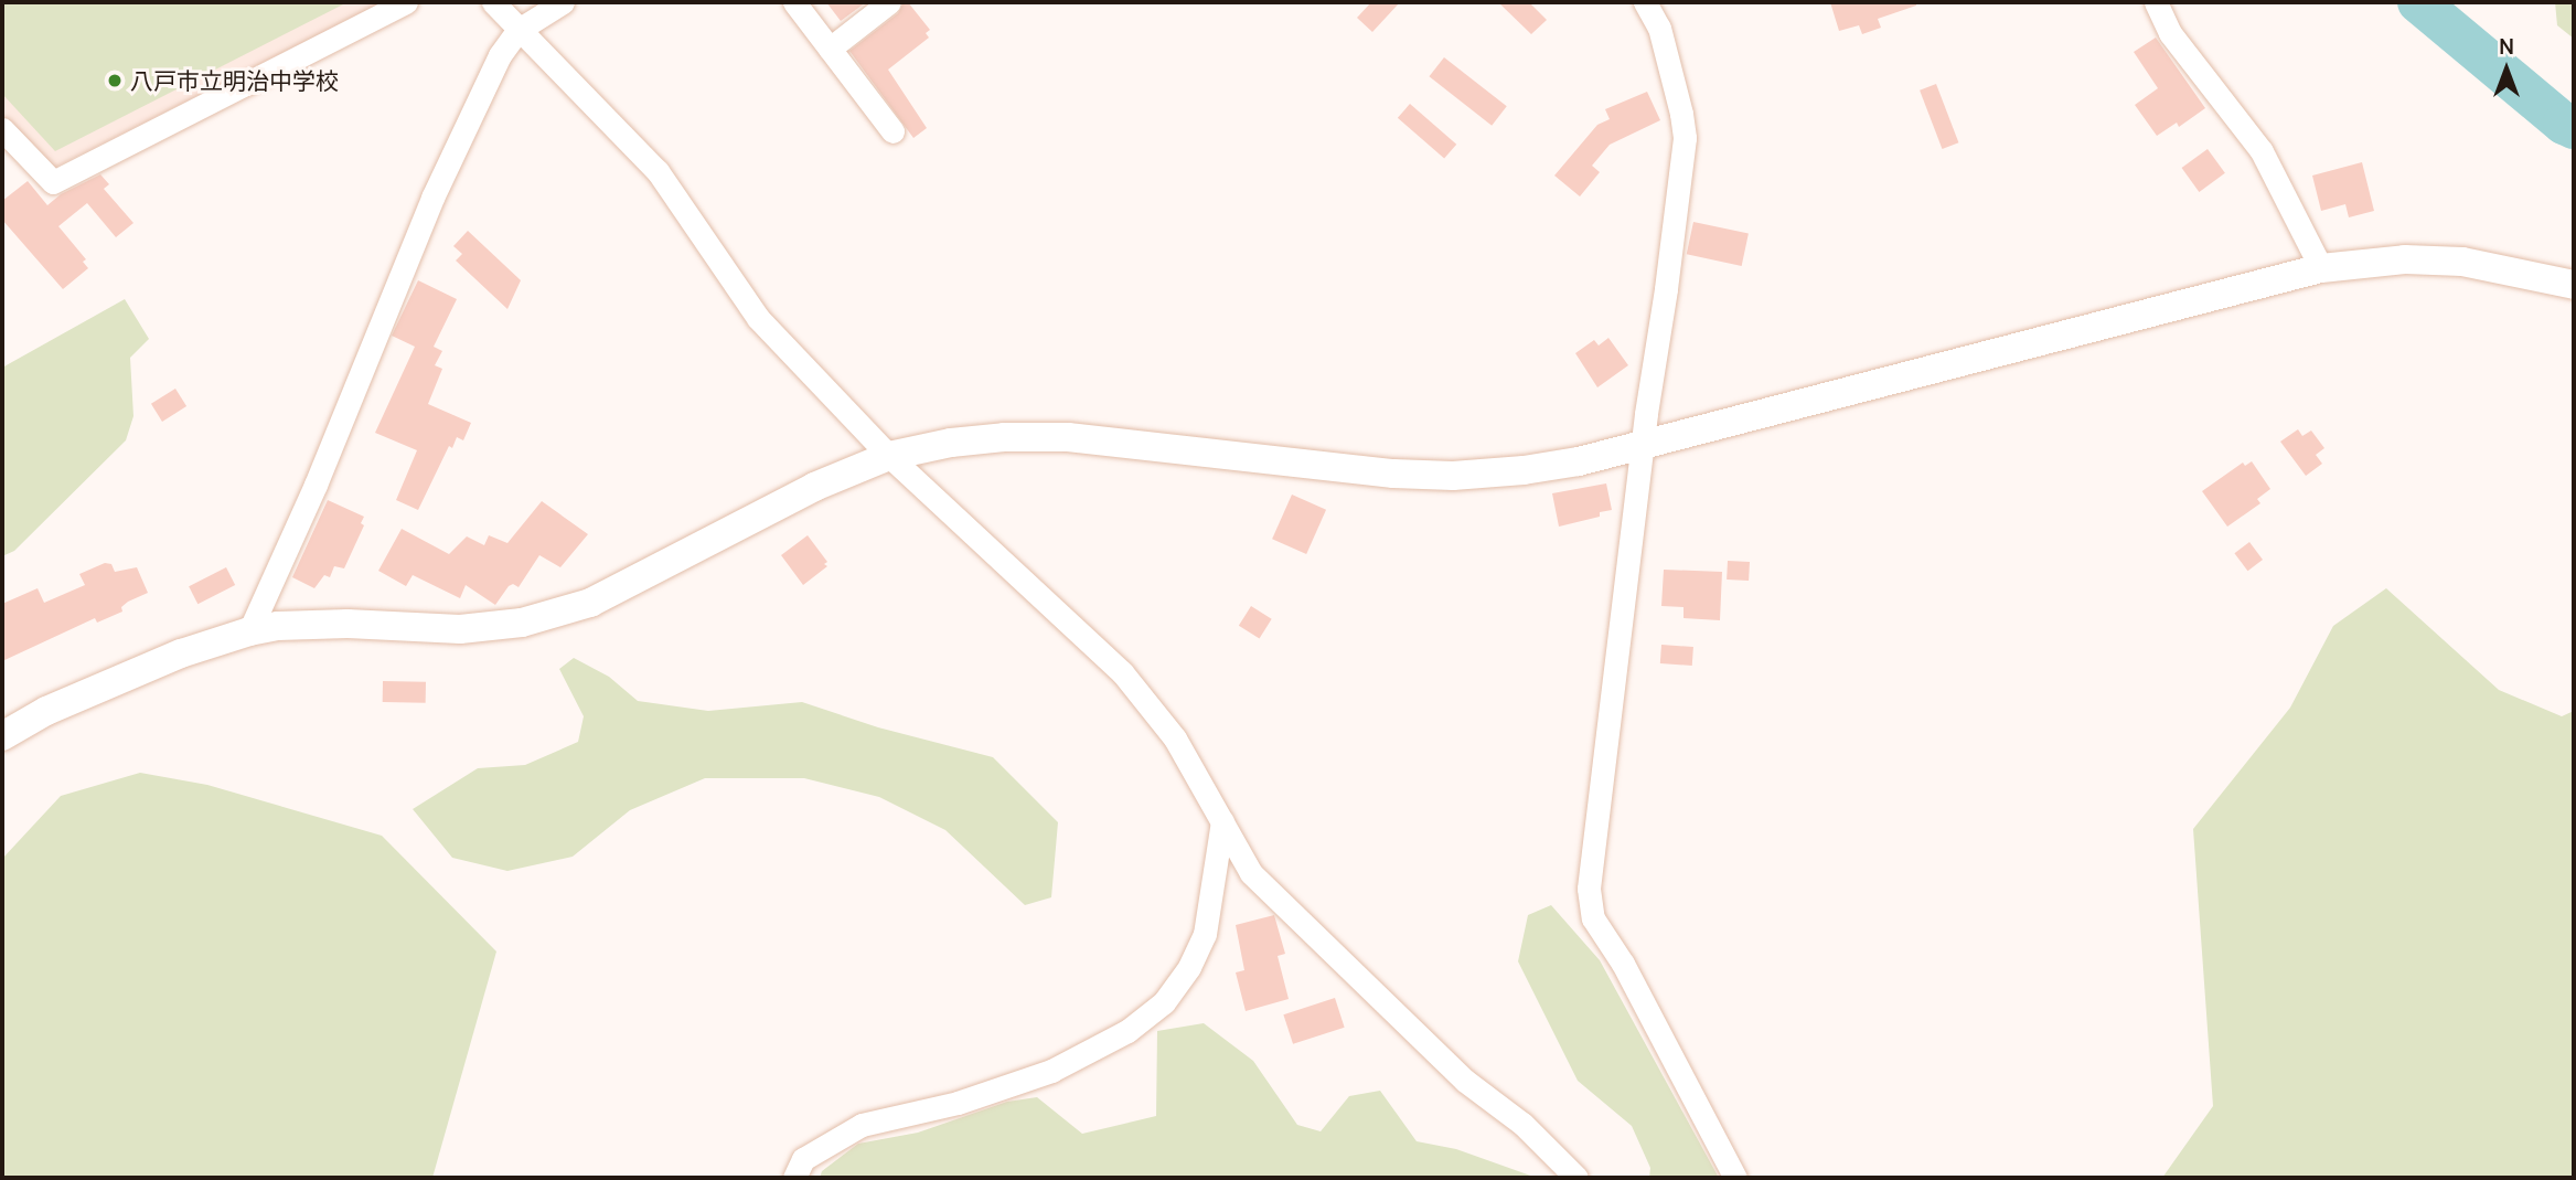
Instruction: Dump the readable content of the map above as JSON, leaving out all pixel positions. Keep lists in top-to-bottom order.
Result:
{
  "places": ["八戸市立明治中学校"],
  "north": "top"
}
